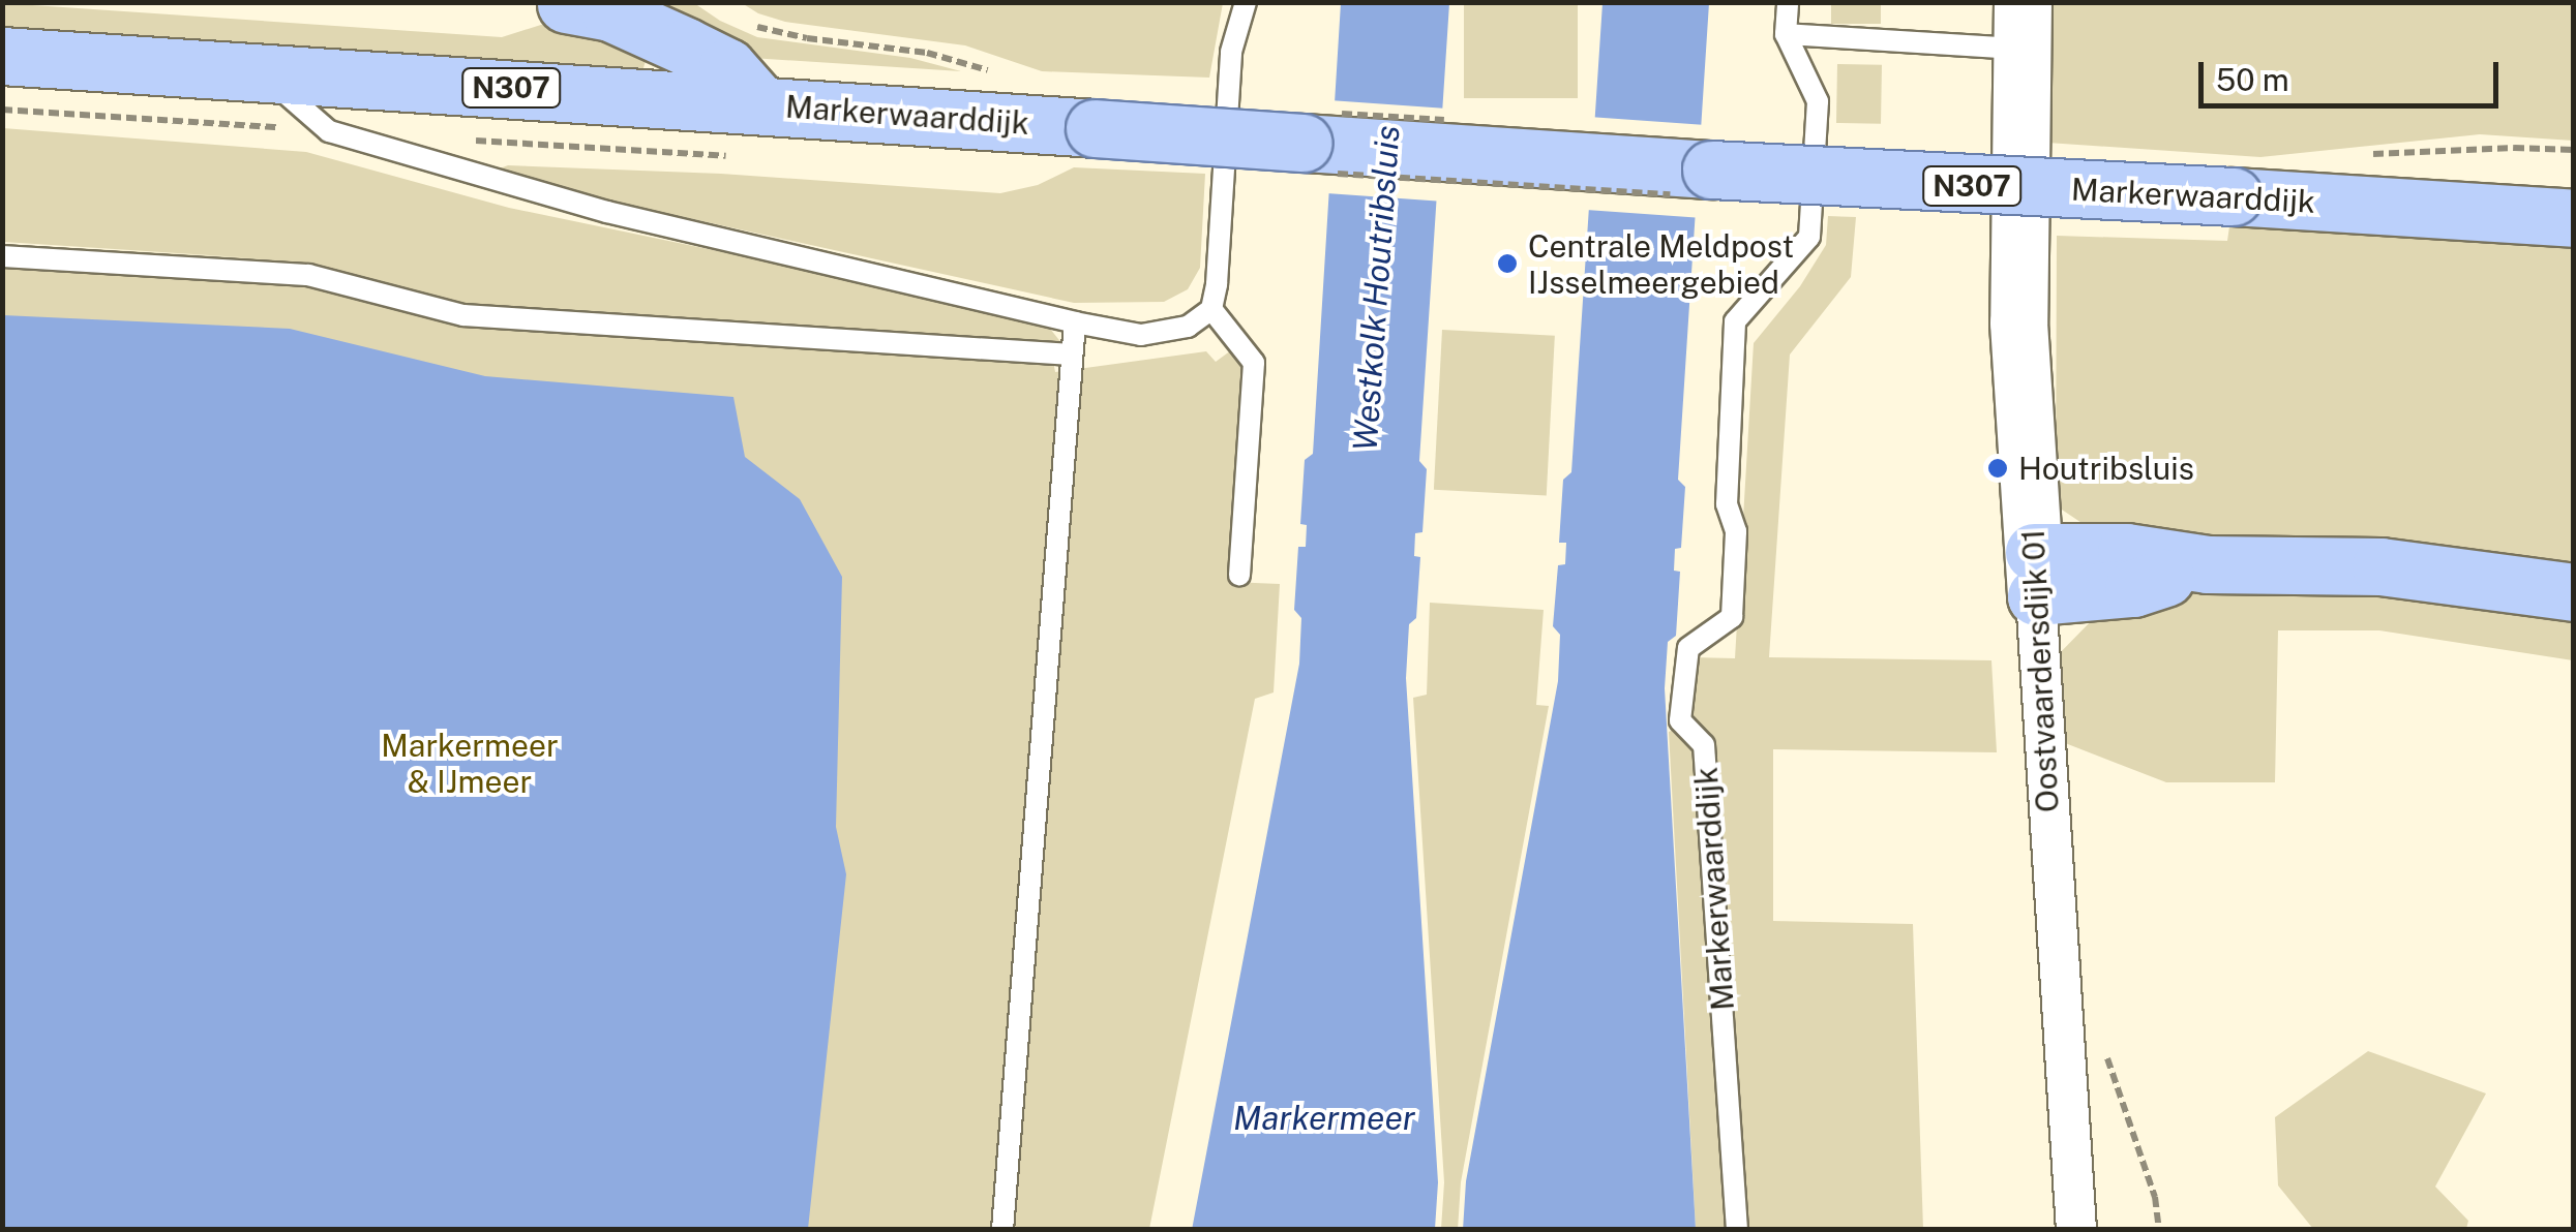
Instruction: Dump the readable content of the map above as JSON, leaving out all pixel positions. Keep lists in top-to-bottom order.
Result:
{
  "streets": {
    "main road": ["N307", "Markerwaarddijk"],
    "street": ["Oostvaardersdijk 01"]
  },
  "water": ["Westkolk Houtribsluis", "Markermeer"],
  "parks": ["Markermeer & IJmeer"],
  "places": ["Centrale Meldpost IJsselmeergebied", "Houtribsluis"],
  "scale_bar": "50 m"
}
